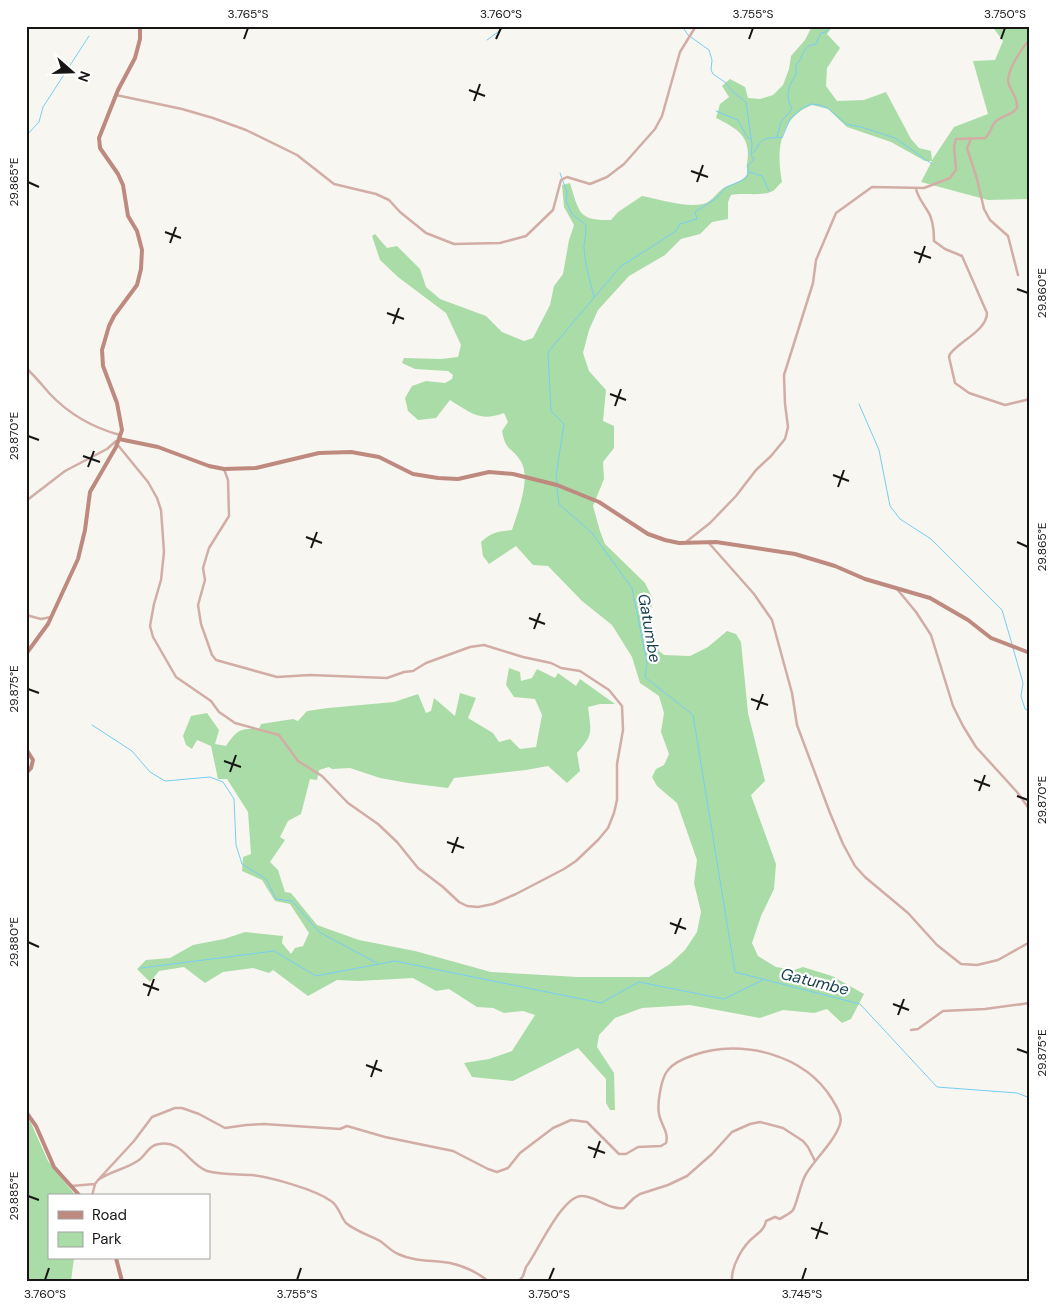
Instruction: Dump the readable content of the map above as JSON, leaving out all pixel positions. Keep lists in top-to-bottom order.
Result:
{
  "water": ["Gatumbe"],
  "legend": ["Road", "Park"],
  "north": "right",
  "coordinates": [
    "3.765°S",
    "3.760°S",
    "3.755°S",
    "3.750°S",
    "29.865°E",
    "29.860°E",
    "29.870°E",
    "29.875°E",
    "29.880°E",
    "29.885°E",
    "3.745°S"
  ]
}
